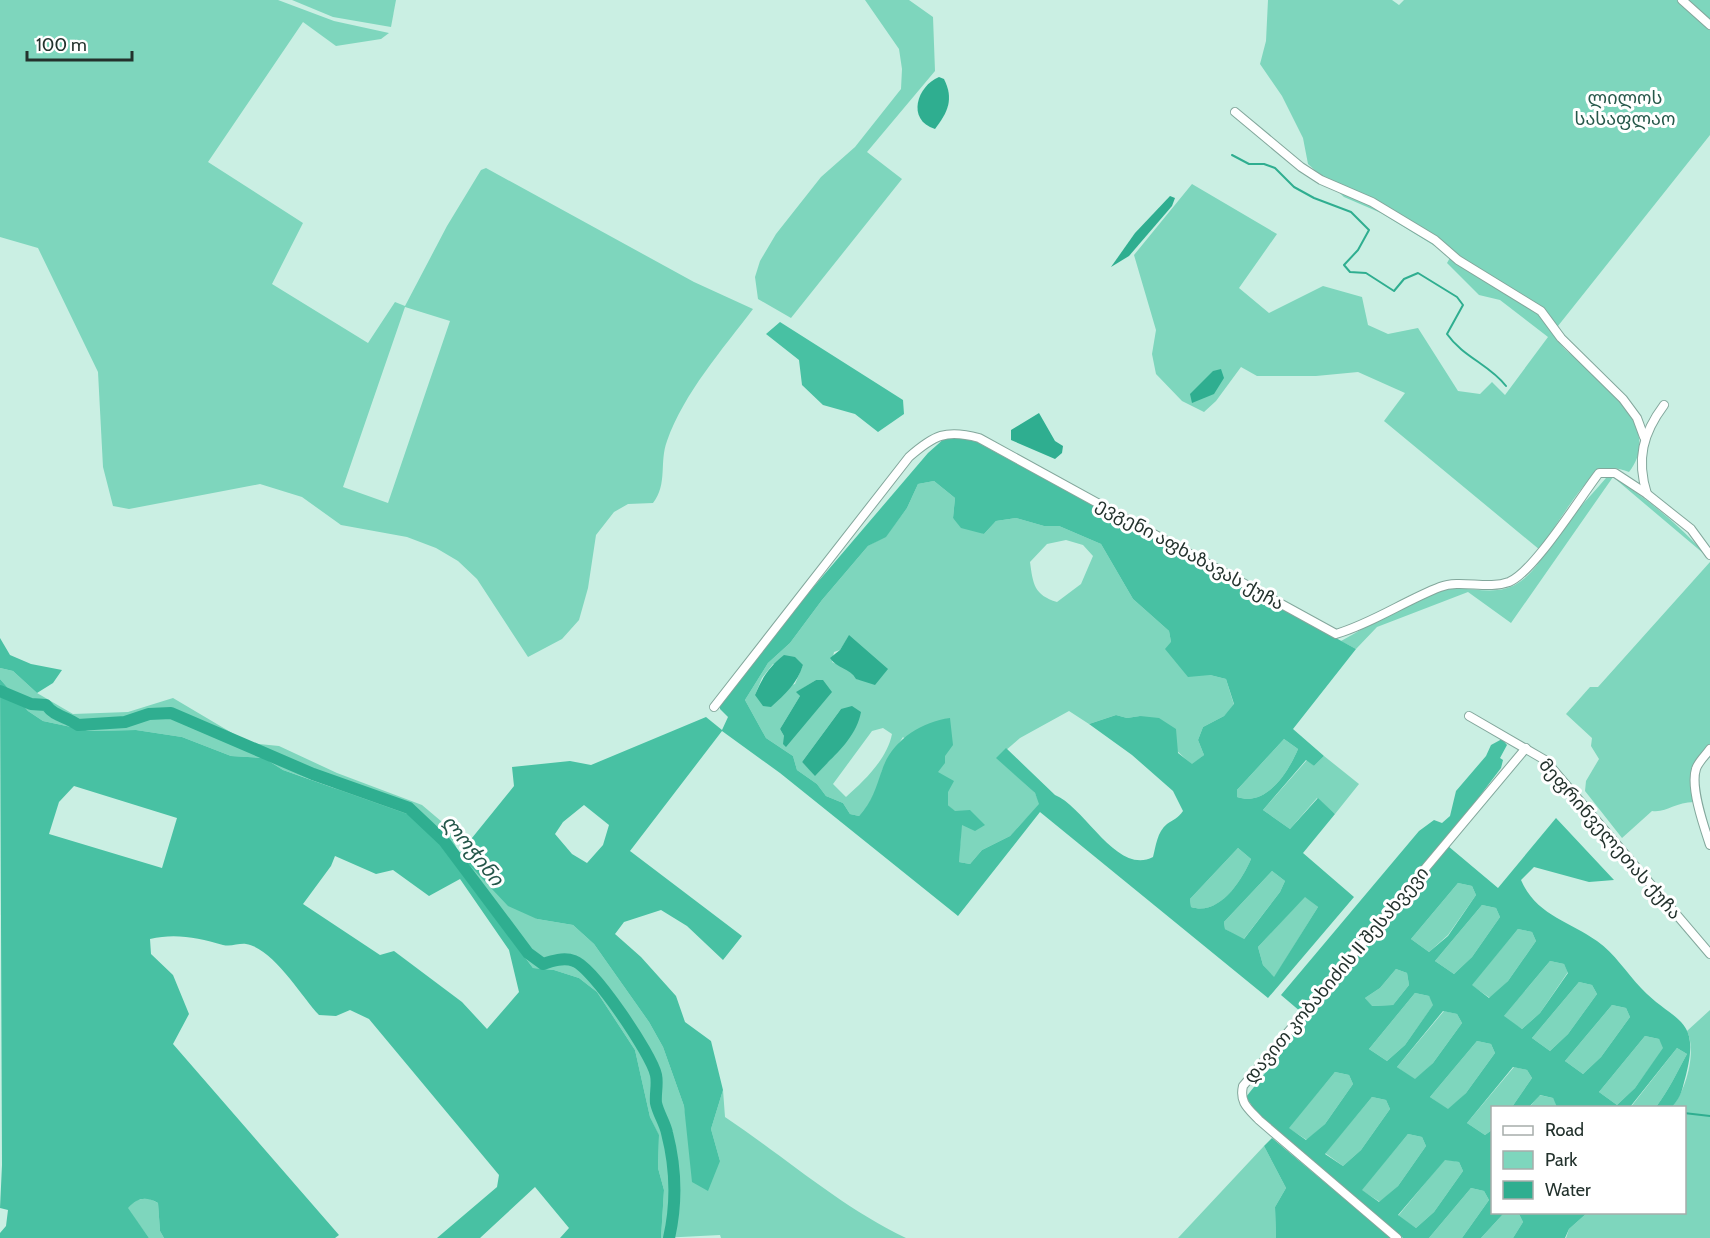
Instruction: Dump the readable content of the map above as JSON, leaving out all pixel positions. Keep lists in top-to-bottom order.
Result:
{
  "streets": {
    "street": ["ევგენი აფხაზავას ქუჩა", "მეფრინველეთას ქუჩა", "დავით კობახიძის II შესახვევი"]
  },
  "crossings": [
    ["მეფრინველეთას ქუჩა", "დავით კობახიძის II შესახვევი"]
  ],
  "water": ["ლოჭინი"],
  "parks": ["ლილოს სასაფლაო"],
  "legend": ["Road", "Park", "Water"],
  "scale_bar": "100 m"
}
